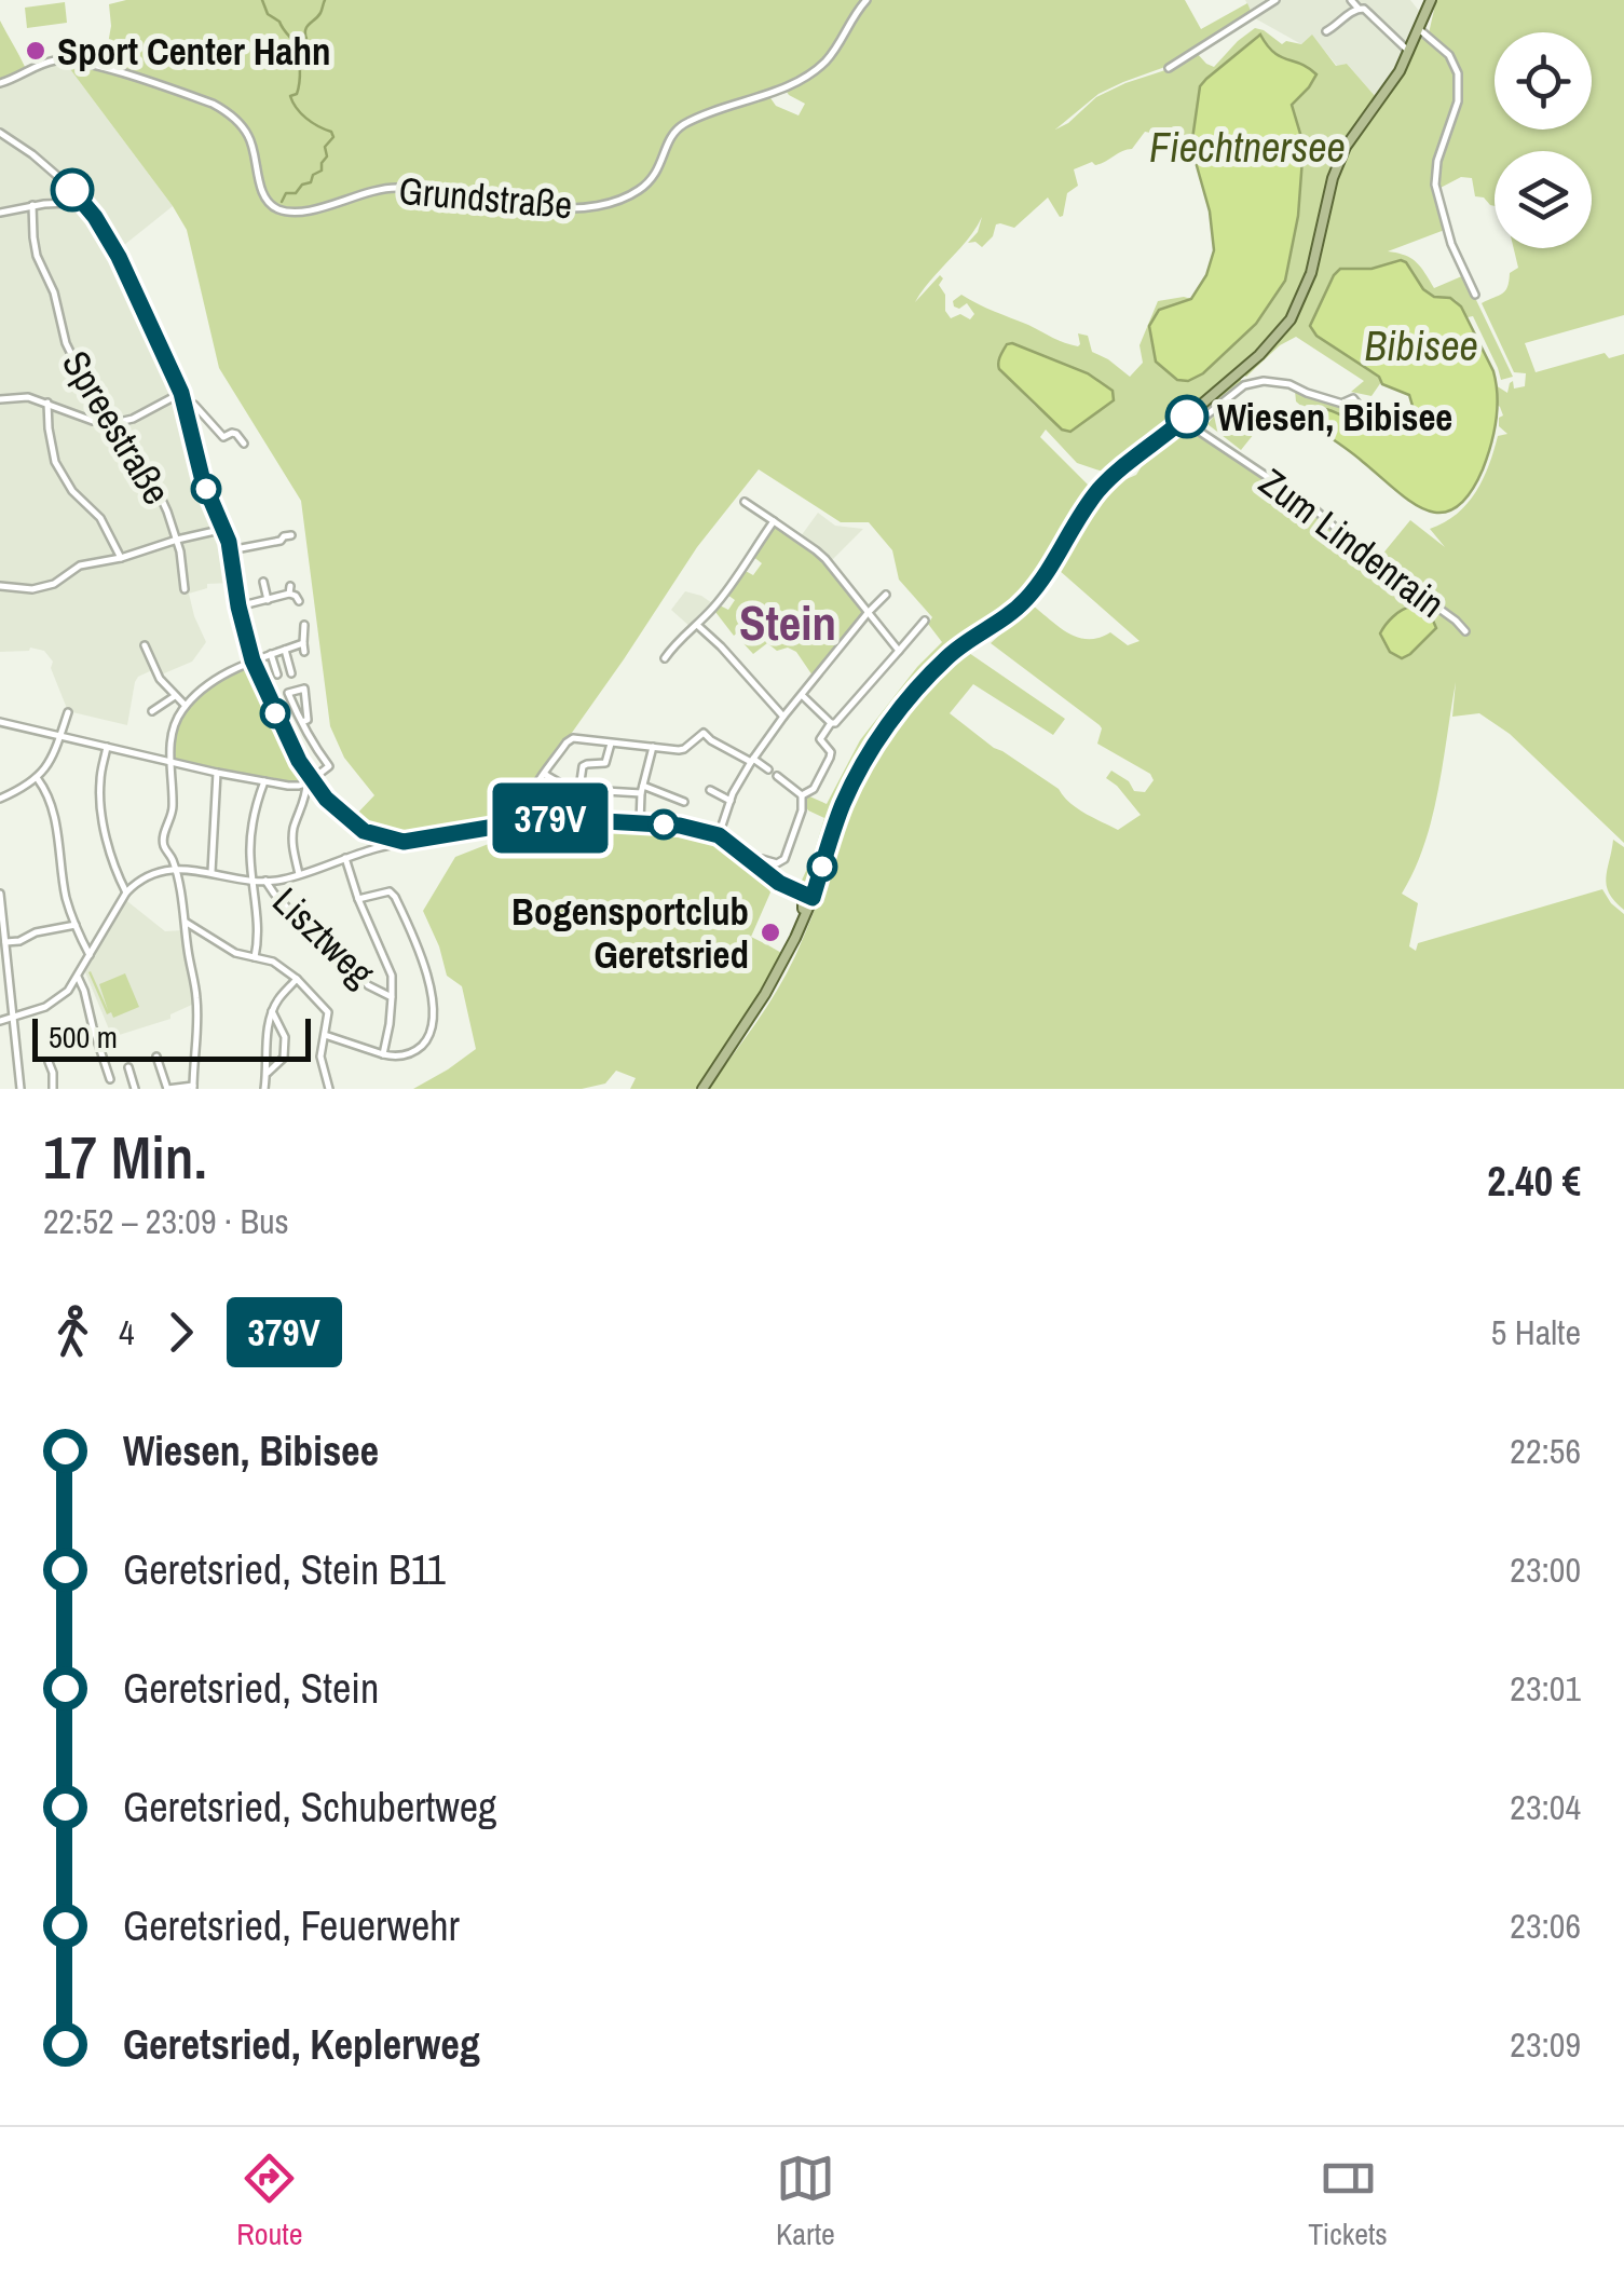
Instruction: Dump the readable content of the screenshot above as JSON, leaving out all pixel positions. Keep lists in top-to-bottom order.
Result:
{
  "streets": {
    "street": [
      "Grundstraße",
      "Spreestraße",
      "Zum Lindenrain",
      "Lisztweg"
    ]
  },
  "districts": ["Stein"],
  "water": ["Fiechtnersee", "Bibisee"],
  "places": ["Sport Center Hahn", "Wiesen, Bibisee", "Bogensportclub Geretsried"],
  "lines": ["bus line 379V"],
  "scale_bar": "500 m",
  "page": {
    "on_map": "379V",
    "scale": "500 m",
    "heading": ["17 Min.", "22:52 – 23:09 · Bus", "2.40 €"],
    "legs": ["4", "379V", "5 Halte"],
    "list": [
      {
        "name": "Wiesen, Bibisee",
        "value": "22:56"
      },
      {
        "name": "Geretsried, Stein B11",
        "value": "23:00"
      },
      {
        "name": "Geretsried, Stein",
        "value": "23:01"
      },
      {
        "name": "Geretsried, Schubertweg",
        "value": "23:04"
      },
      {
        "name": "Geretsried, Feuerwehr",
        "value": "23:06"
      },
      {
        "name": "Geretsried, Keplerweg",
        "value": "23:09"
      }
    ],
    "tabs": ["Route", "Karte", "Tickets"]
  }
}
